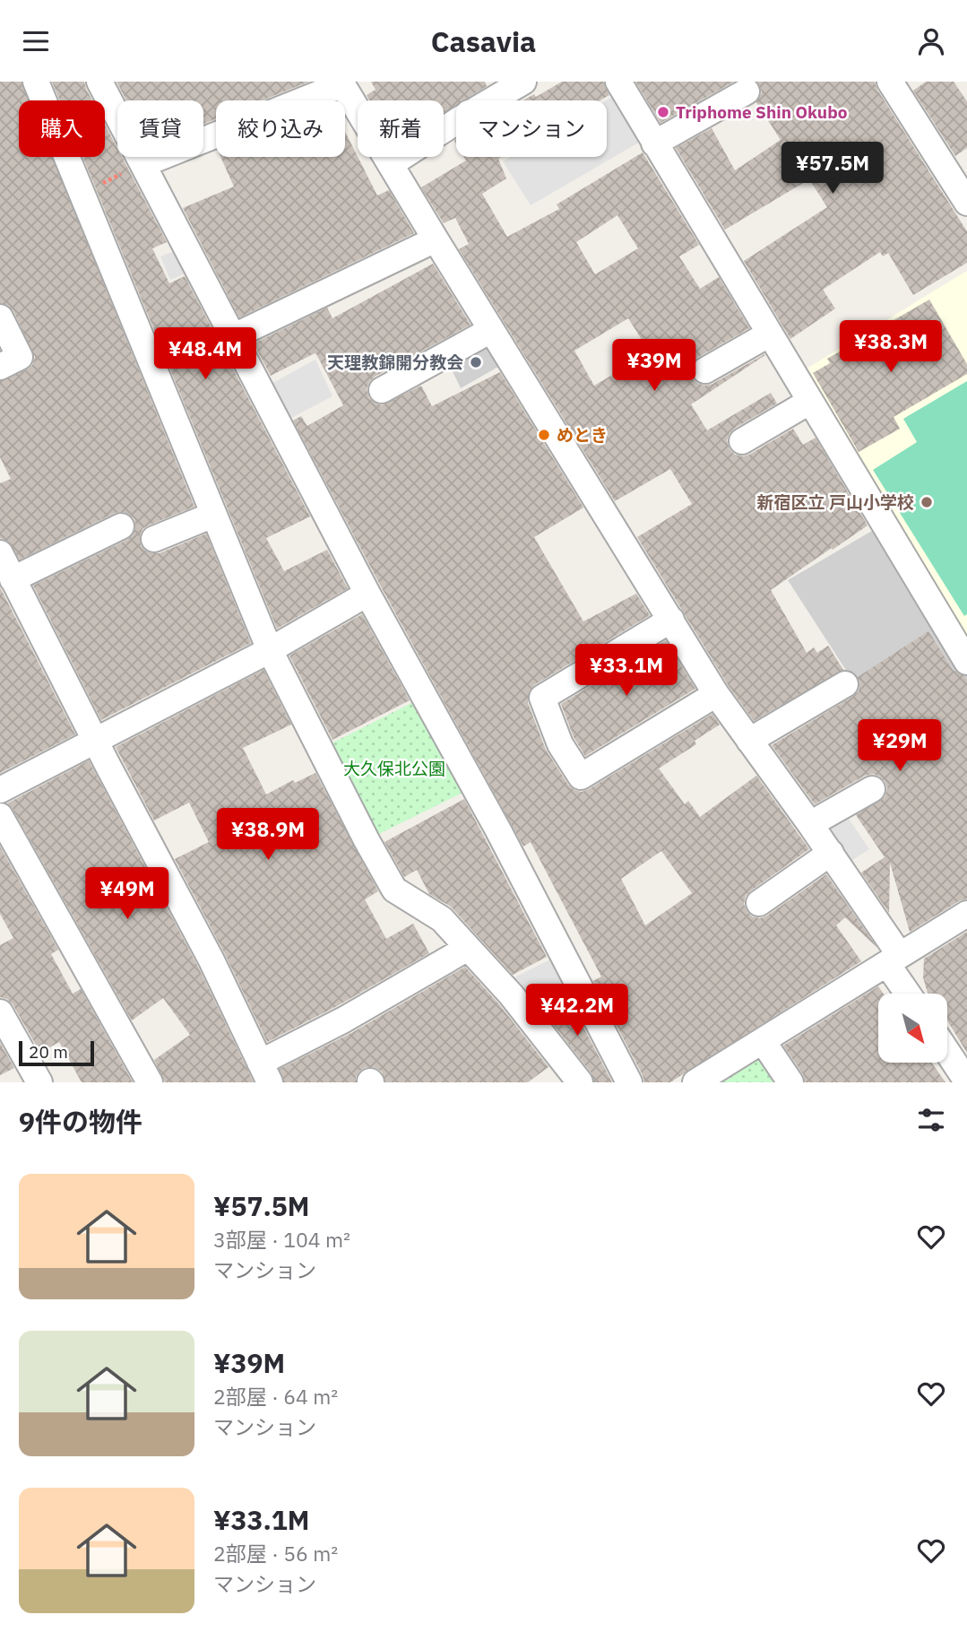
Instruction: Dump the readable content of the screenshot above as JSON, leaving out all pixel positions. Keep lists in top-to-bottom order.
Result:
{
  "parks": ["大久保北公園"],
  "places": [
    "Triphome Shin Okubo",
    "天理教錦開分教会",
    "めとき",
    "新宿区立 戸山小学校"
  ],
  "scale_bar": "20 m",
  "north": "bottom right",
  "page": {
    "header": "Casavia",
    "chip": [
      "購入",
      "賃貸",
      "絞り込み",
      "新着",
      "マンション"
    ],
    "price": [
      "¥57.5M",
      "¥38.3M",
      "¥48.4M",
      "¥39M",
      "¥33.1M",
      "¥29M",
      "¥38.9M",
      "¥49M",
      "¥42.2M"
    ],
    "scale": "20 m",
    "heading": "9件の物件",
    "list": [
      {
        "name": "¥57.5M",
        "note": "3部屋 · 104 m² · マンション"
      },
      {
        "name": "¥39M",
        "note": "2部屋 · 64 m² · マンション"
      },
      {
        "name": "¥33.1M",
        "note": "2部屋 · 56 m² · マンション"
      }
    ]
  }
}
